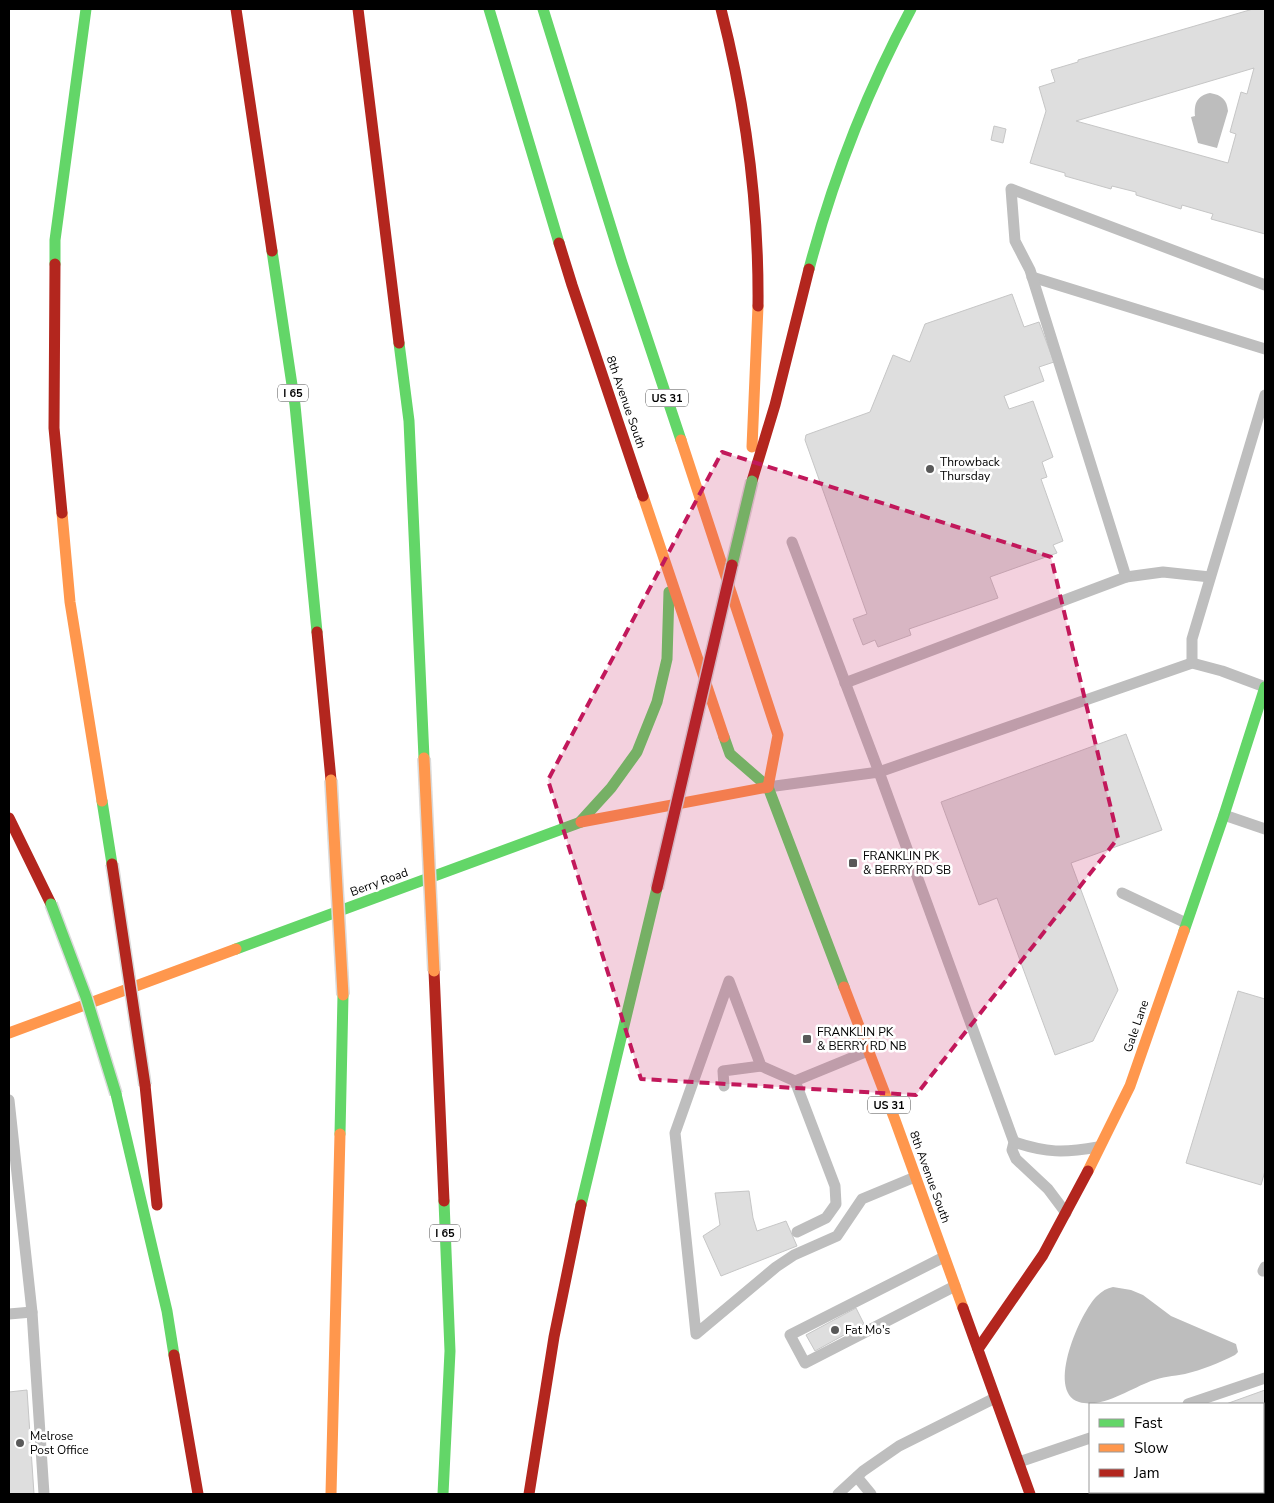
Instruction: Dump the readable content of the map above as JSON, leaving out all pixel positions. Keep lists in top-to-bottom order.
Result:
{
  "streets": {
    "main road": [
      "I 65",
      "US 31",
      "8th Avenue South",
      "Berry Road",
      "Gale Lane"
    ]
  },
  "crossings": [
    ["US 31", "8th Avenue South"],
    ["US 31", "Berry Road"],
    ["8th Avenue South", "Berry Road"],
    ["8th Avenue South", "Gale Lane"]
  ],
  "places": {
    "other": ["Throwback Thursday", "Fat Mo's", "Melrose Post Office"],
    "transit": ["FRANKLIN PK & BERRY RD SB", "FRANKLIN PK & BERRY RD NB"]
  },
  "legend": ["Fast", "Slow", "Jam"]
}
